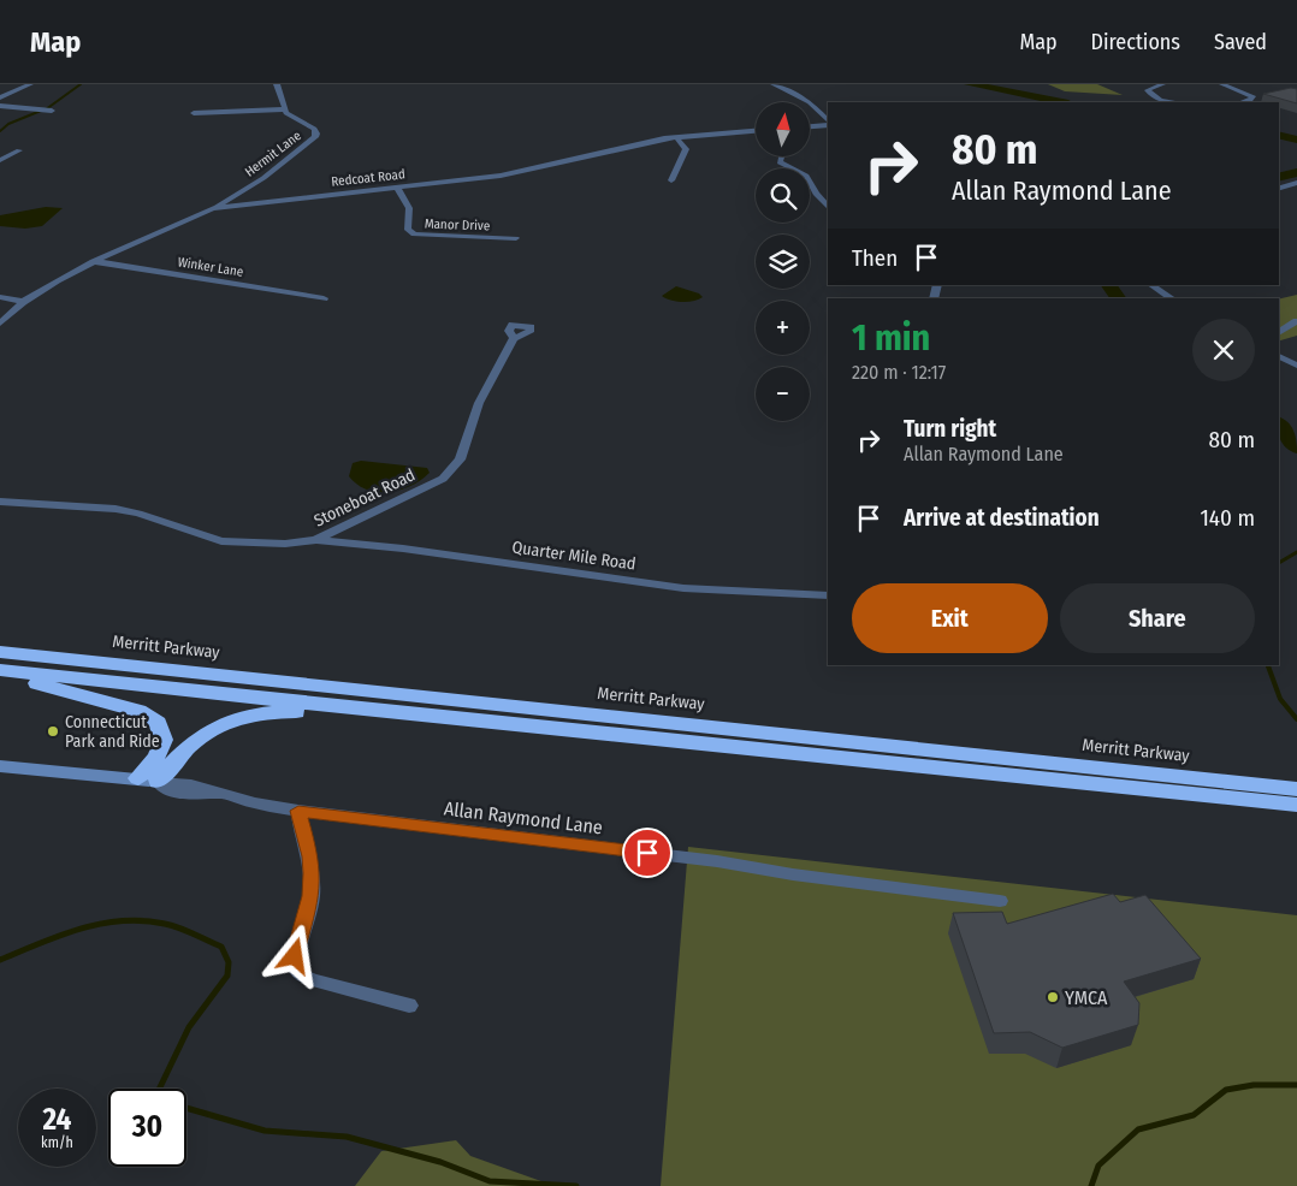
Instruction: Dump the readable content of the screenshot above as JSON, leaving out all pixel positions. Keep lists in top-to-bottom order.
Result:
{
  "streets": {
    "highway": ["Merritt Parkway"],
    "main road": ["Allan Raymond Lane"],
    "street": [
      "Hermit Lane",
      "Redcoat Road",
      "Manor Drive",
      "Winker Lane",
      "Stoneboat Road",
      "Quarter Mile Road"
    ]
  },
  "crossings": [
    ["Hermit Lane", "Redcoat Road"],
    ["Redcoat Road", "Manor Drive"],
    ["Redcoat Road", "Winker Lane"],
    ["Stoneboat Road", "Quarter Mile Road"]
  ],
  "places": ["Connecticut Park and Ride", "YMCA"],
  "north": "top",
  "page": {
    "header": "Map",
    "nav": ["Map", "Directions", "Saved"],
    "map_buttons": ["+", "−"],
    "turn": ["80 m", "Allan Raymond Lane"],
    "then": "Then",
    "heading": ["1 min", "220 m · 12:17"],
    "list": [
      {
        "name": "Turn right",
        "note": "Allan Raymond Lane",
        "value": "80 m"
      },
      {
        "name": "Arrive at destination",
        "value": "140 m"
      }
    ],
    "buttons": ["Exit", "Share"],
    "speed": "24 km/h",
    "limit": "30"
  }
}
